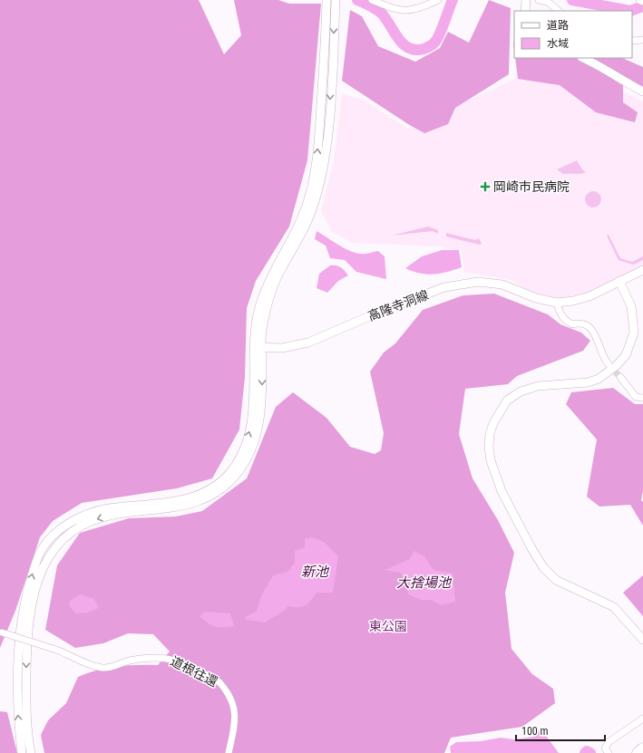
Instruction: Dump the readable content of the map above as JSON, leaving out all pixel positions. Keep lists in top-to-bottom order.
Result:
{
  "streets": {
    "street": ["高隆寺洞線", "道根往還"]
  },
  "water": ["新池", "大捨場池"],
  "parks": ["東公園"],
  "places": {
    "health": ["岡崎市民病院"]
  },
  "legend": ["道路", "水域"],
  "scale_bar": "100 m"
}
